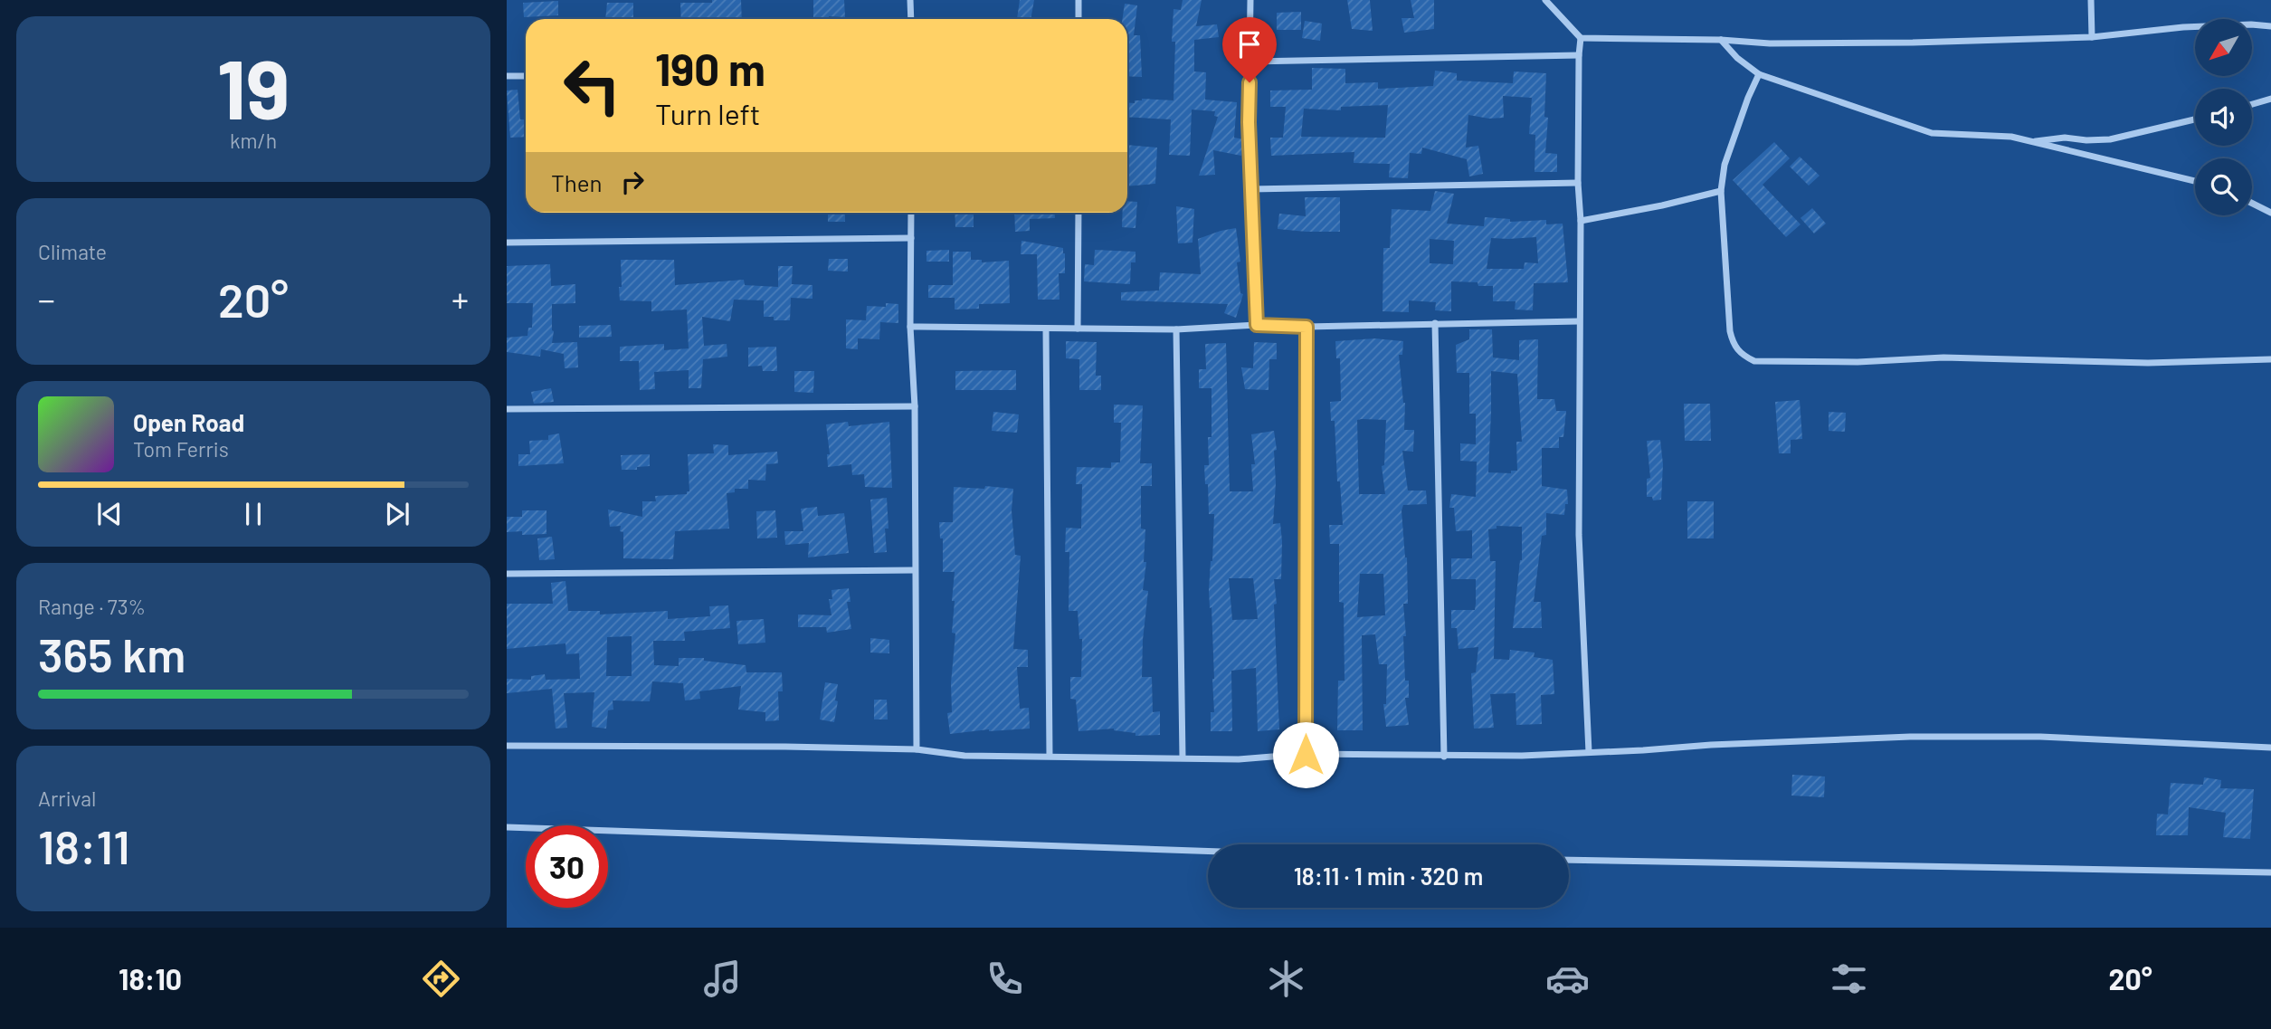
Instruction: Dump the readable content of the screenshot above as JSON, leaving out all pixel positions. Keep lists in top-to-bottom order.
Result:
{
  "north": "bottom left",
  "page": {
    "tile": [
      ["19", "km/h"],
      "Climate",
      ["Range · 73%", "365 km"],
      ["Arrival", "18:11"]
    ],
    "turn": ["190 m", "Turn left"],
    "then": "Then",
    "heat": ["−", "20°", "+"],
    "song": ["Open Road", "Tom Ferris"],
    "limit": "30",
    "trip": "18:11 · 1 min · 320 m",
    "tabs": ["18:10", "20°"]
  }
}
